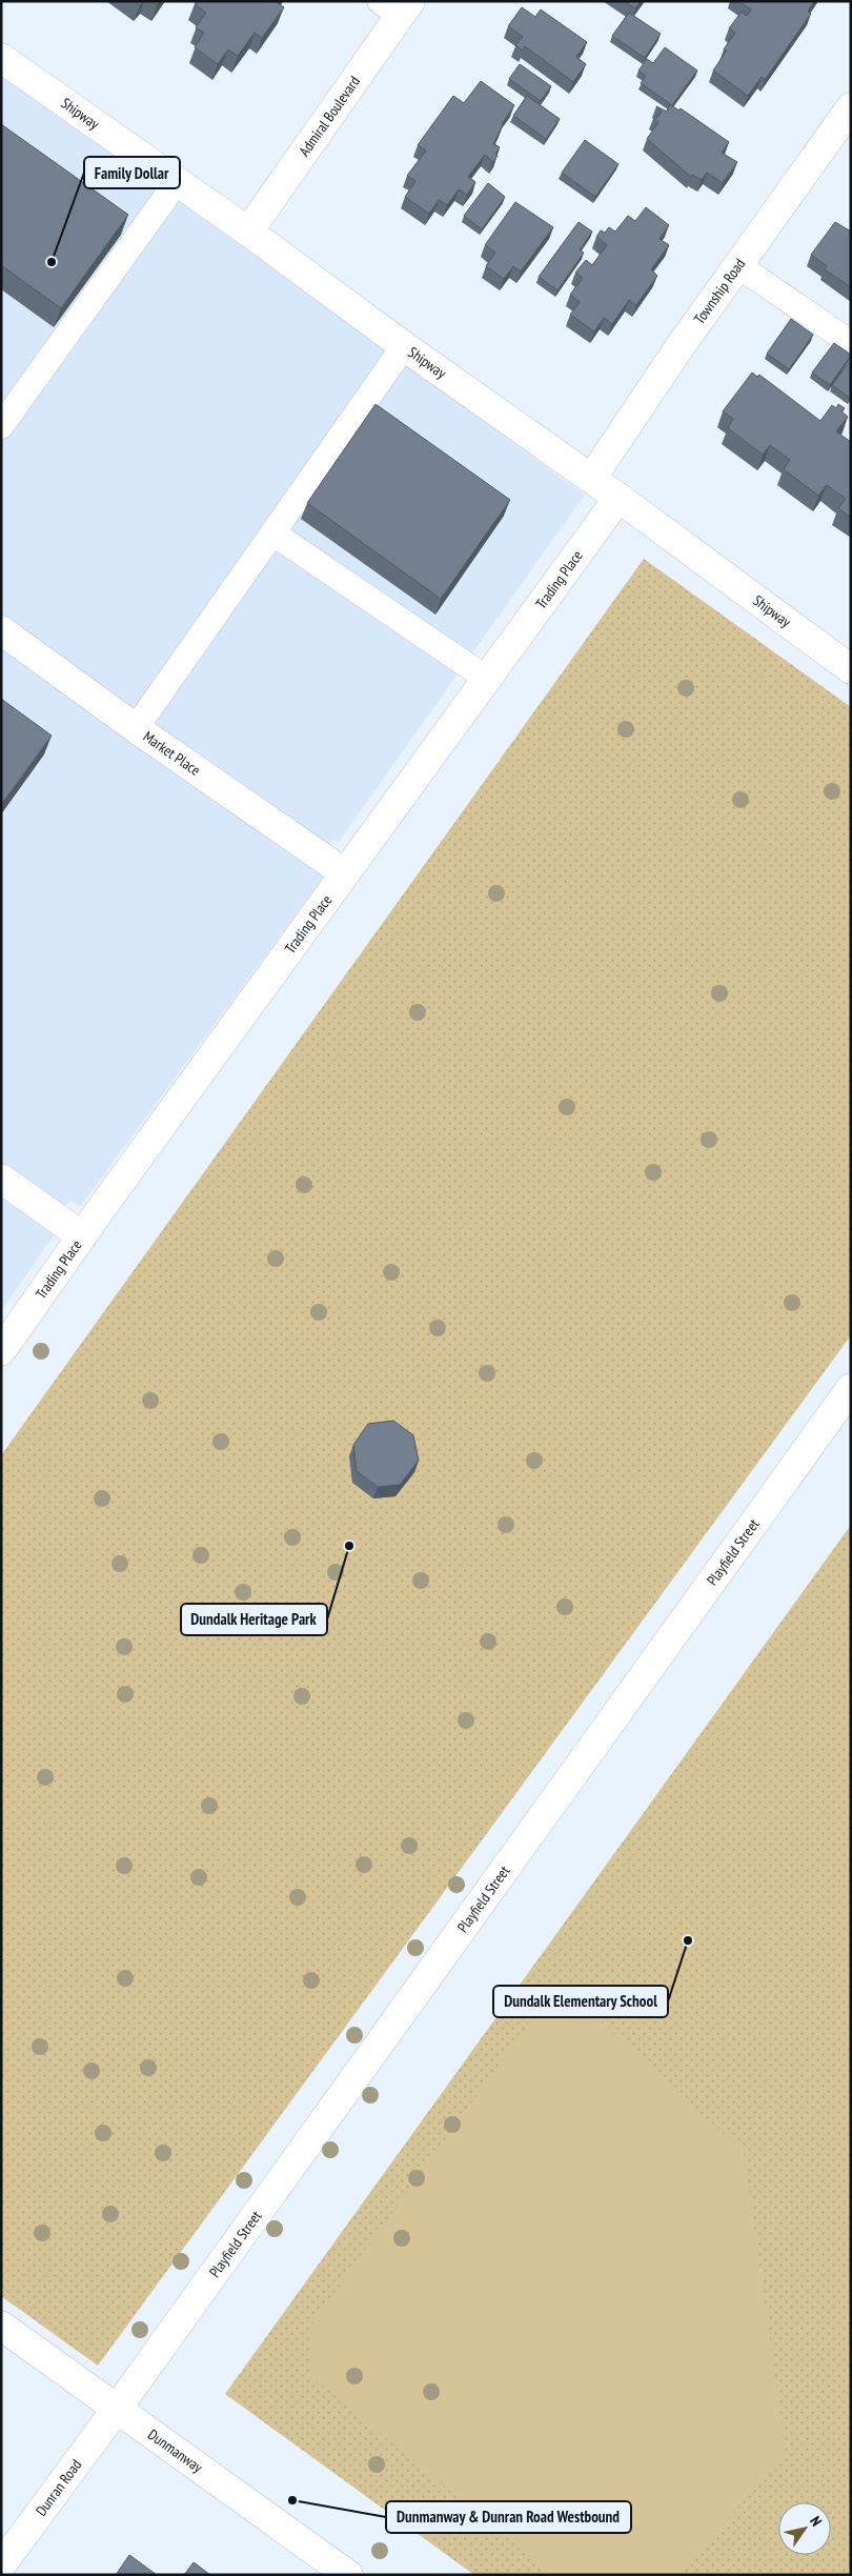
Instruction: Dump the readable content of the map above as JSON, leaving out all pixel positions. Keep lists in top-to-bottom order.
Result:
{
  "streets": {
    "street": [
      "Shipway",
      "Admiral Boulevard",
      "Township Road",
      "Trading Place",
      "Market Place",
      "Playfield Street",
      "Dunmanway",
      "Dunran Road"
    ]
  },
  "crossings": [
    ["Shipway", "Admiral Boulevard"],
    ["Shipway", "Township Road"],
    ["Shipway", "Trading Place"],
    ["Trading Place", "Market Place"],
    ["Playfield Street", "Dunmanway"],
    ["Playfield Street", "Dunran Road"],
    ["Dunmanway", "Dunran Road"]
  ],
  "places": [
    "Family Dollar",
    "Dundalk Heritage Park",
    "Dundalk Elementary School",
    "Dunmanway & Dunran Road Westbound"
  ],
  "north": "top right"
}
